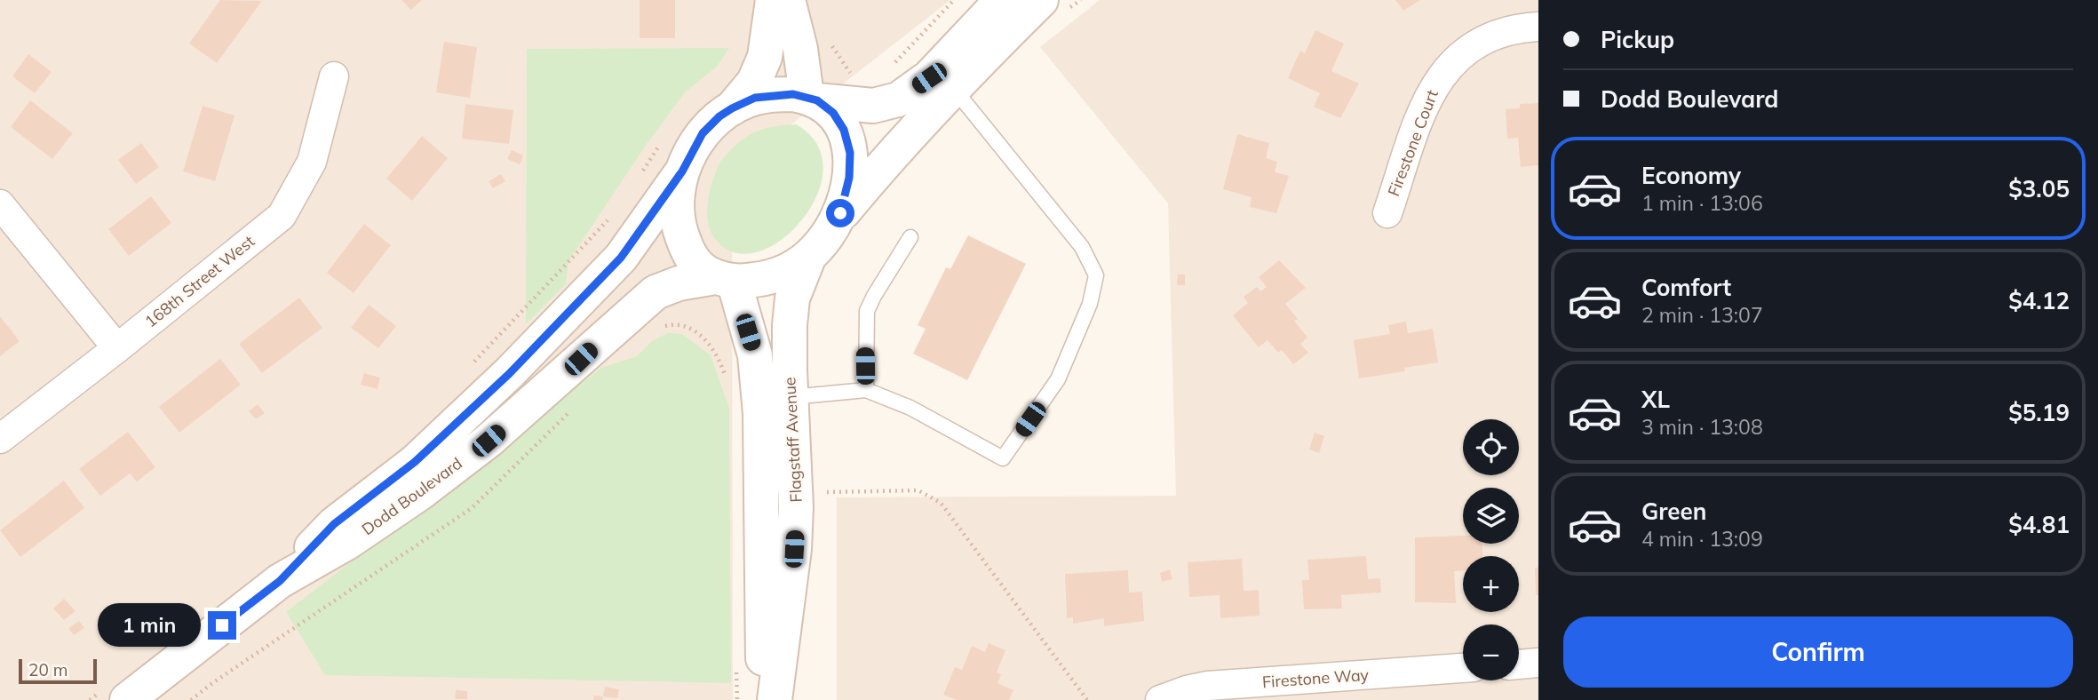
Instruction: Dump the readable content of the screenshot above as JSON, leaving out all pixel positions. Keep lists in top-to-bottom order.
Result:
{
  "streets": {
    "street": [
      "Firestone Court",
      "168th Street West",
      "Flagstaff Avenue",
      "Dodd Boulevard",
      "Firestone Way"
    ]
  },
  "crossings": [
    ["Flagstaff Avenue", "Dodd Boulevard"]
  ],
  "scale_bar": "20 m",
  "page": {
    "banner": ["Pickup", "Dodd Boulevard"],
    "list": [
      {
        "name": "Economy",
        "note": "1 min · 13:06",
        "value": "$3.05"
      },
      {
        "name": "Comfort",
        "note": "2 min · 13:07",
        "value": "$4.12"
      },
      {
        "name": "XL",
        "note": "3 min · 13:08",
        "value": "$5.19"
      },
      {
        "name": "Green",
        "note": "4 min · 13:09",
        "value": "$4.81"
      }
    ],
    "map_buttons": ["+", "−"],
    "bubble": "1 min",
    "buttons": "Confirm",
    "scale": "20 m"
  }
}
